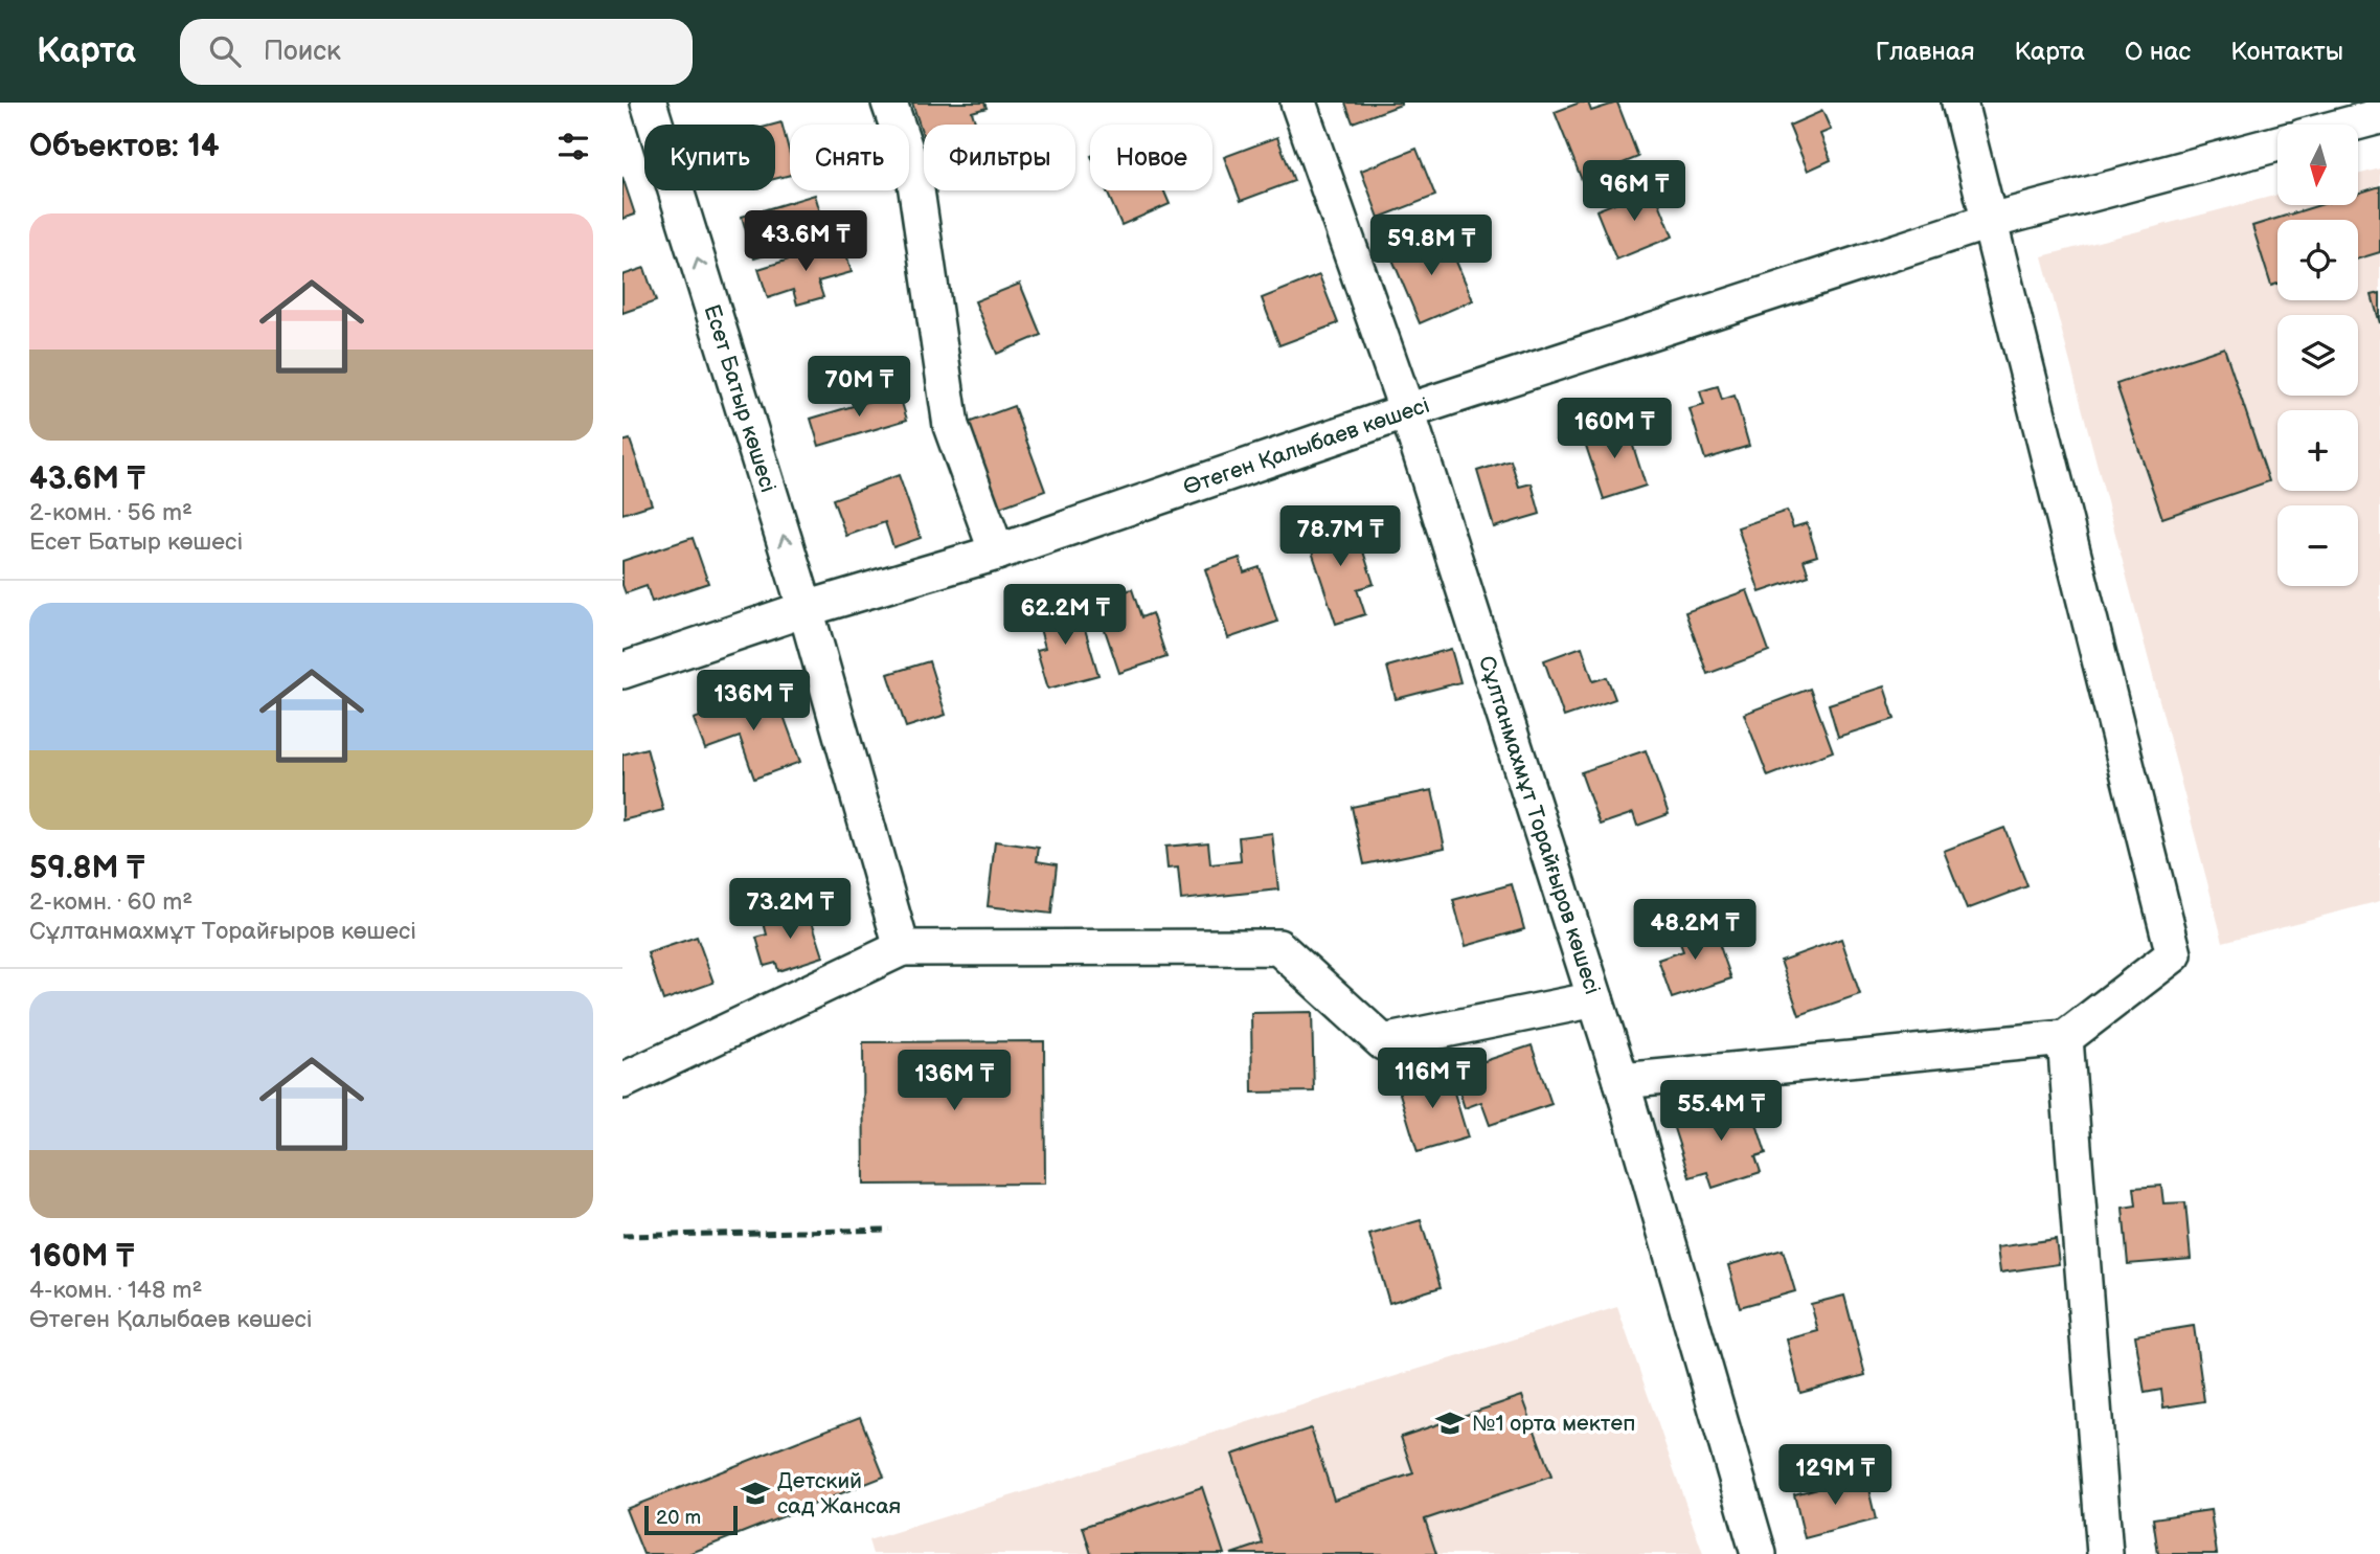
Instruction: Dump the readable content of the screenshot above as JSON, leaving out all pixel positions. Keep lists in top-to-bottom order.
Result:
{
  "streets": {
    "street": ["Есет Батыр көшесі", "Өтеген Қалыбаев көшесі", "Сұлтанмахмұт Торайғыров көшесі"]
  },
  "crossings": [
    ["Есет Батыр көшесі", "Өтеген Қалыбаев көшесі"],
    ["Өтеген Қалыбаев көшесі", "Сұлтанмахмұт Торайғыров көшесі"]
  ],
  "places": {
    "school or university": ["№1 орта мектеп", "Детский сад Жансая"]
  },
  "scale_bar": "20 m",
  "north": "bottom",
  "page": {
    "header": "Карта",
    "search": "Поиск",
    "nav": [
      "Главная",
      "Карта",
      "О нас",
      "Контакты"
    ],
    "heading": "Объектов: 14",
    "map_buttons": ["+", "−"],
    "chip": [
      "Купить",
      "Снять",
      "Фильтры",
      "Новое"
    ],
    "price": [
      "96M ₸",
      "43.6M ₸",
      "59.8M ₸",
      "70M ₸",
      "160M ₸",
      "78.7M ₸",
      "62.2M ₸",
      "136M ₸",
      "73.2M ₸",
      "48.2M ₸",
      "116M ₸",
      "136M ₸",
      "55.4M ₸",
      "129M ₸"
    ],
    "list": [
      {
        "name": "43.6M ₸",
        "note": "2-комн. · 56 m² · Есет Батыр көшесі"
      },
      {
        "name": "59.8M ₸",
        "note": "2-комн. · 60 m² · Сұлтанмахмұт Торайғыров көшесі"
      },
      {
        "name": "160M ₸",
        "note": "4-комн. · 148 m² · Өтеген Қалыбаев көшесі"
      }
    ],
    "scale": "20 m"
  }
}
